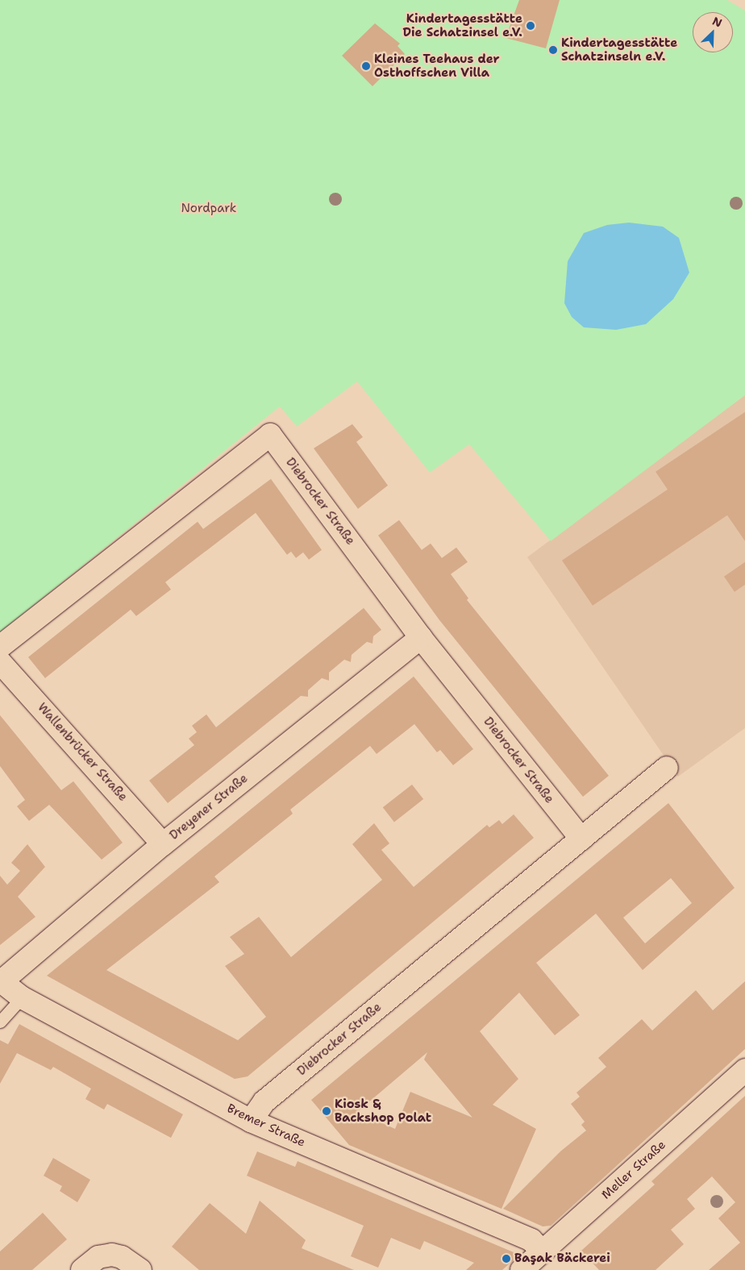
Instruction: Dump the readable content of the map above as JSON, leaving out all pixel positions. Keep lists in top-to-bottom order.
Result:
{
  "streets": {
    "street": [
      "Diebrocker Straße",
      "Wallenbrücker Straße",
      "Dreyener Straße",
      "Bremer Straße",
      "Meller Straße"
    ]
  },
  "crossings": [
    ["Diebrocker Straße", "Dreyener Straße"],
    ["Diebrocker Straße", "Bremer Straße"],
    ["Wallenbrücker Straße", "Dreyener Straße"],
    ["Dreyener Straße", "Bremer Straße"],
    ["Bremer Straße", "Meller Straße"]
  ],
  "parks": ["Nordpark"],
  "places": [
    "Kindertagesstätte Die Schatzinsel e.V.",
    "Kindertagesstätte Schatzinseln e.V.",
    "Kleines Teehaus der Osthoffschen Villa",
    "Kiosk & Backshop Polat",
    "Başak Bäckerei"
  ],
  "north": "top right"
}
